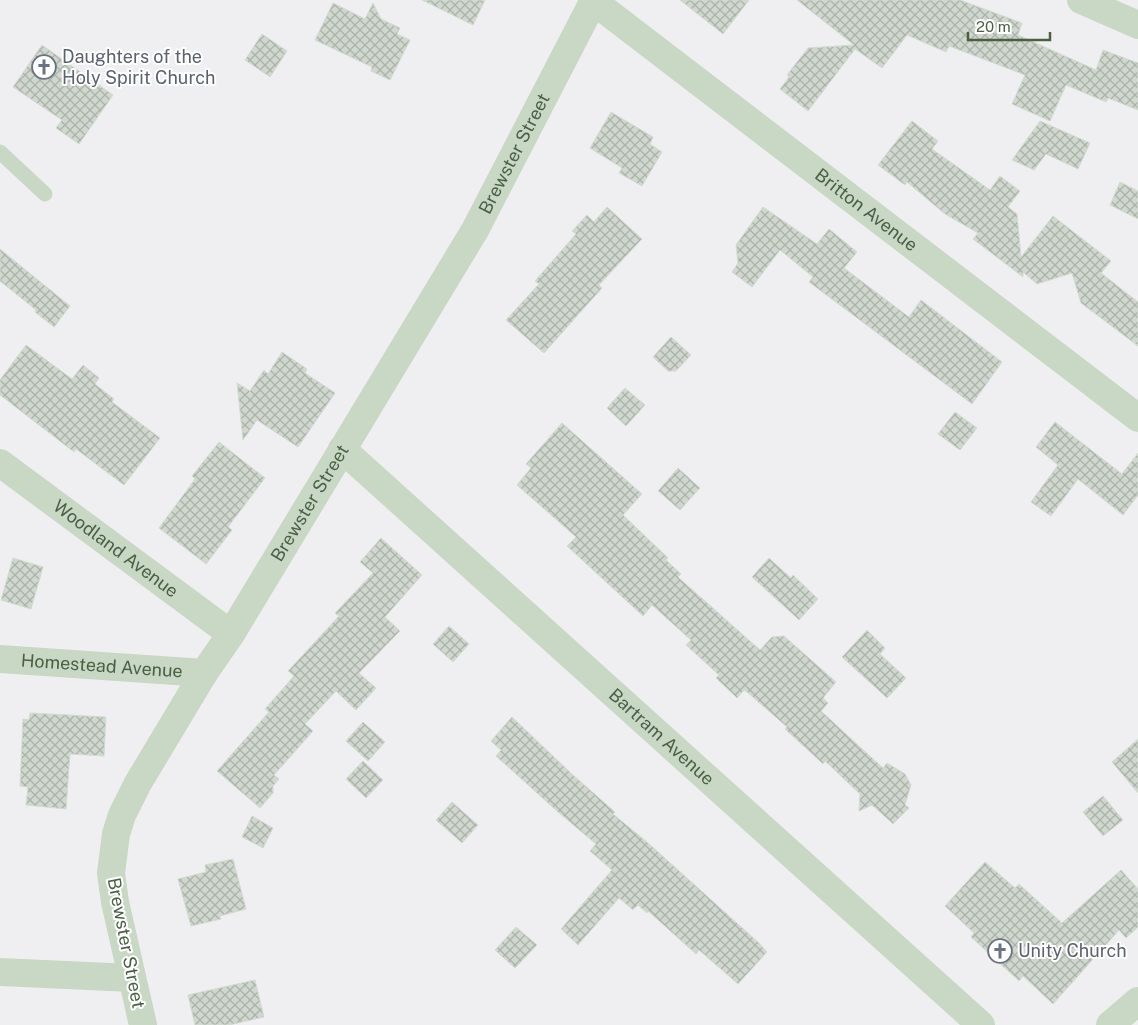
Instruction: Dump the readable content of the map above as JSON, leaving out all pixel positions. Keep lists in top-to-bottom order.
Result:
{
  "streets": {
    "street": [
      "Brewster Street",
      "Britton Avenue",
      "Woodland Avenue",
      "Homestead Avenue",
      "Bartram Avenue"
    ]
  },
  "crossings": [
    ["Brewster Street", "Britton Avenue"],
    ["Brewster Street", "Woodland Avenue"],
    ["Brewster Street", "Homestead Avenue"],
    ["Brewster Street", "Bartram Avenue"]
  ],
  "places": {
    "church": ["Daughters of the Holy Spirit Church", "Unity Church"]
  },
  "scale_bar": "20 m"
}
